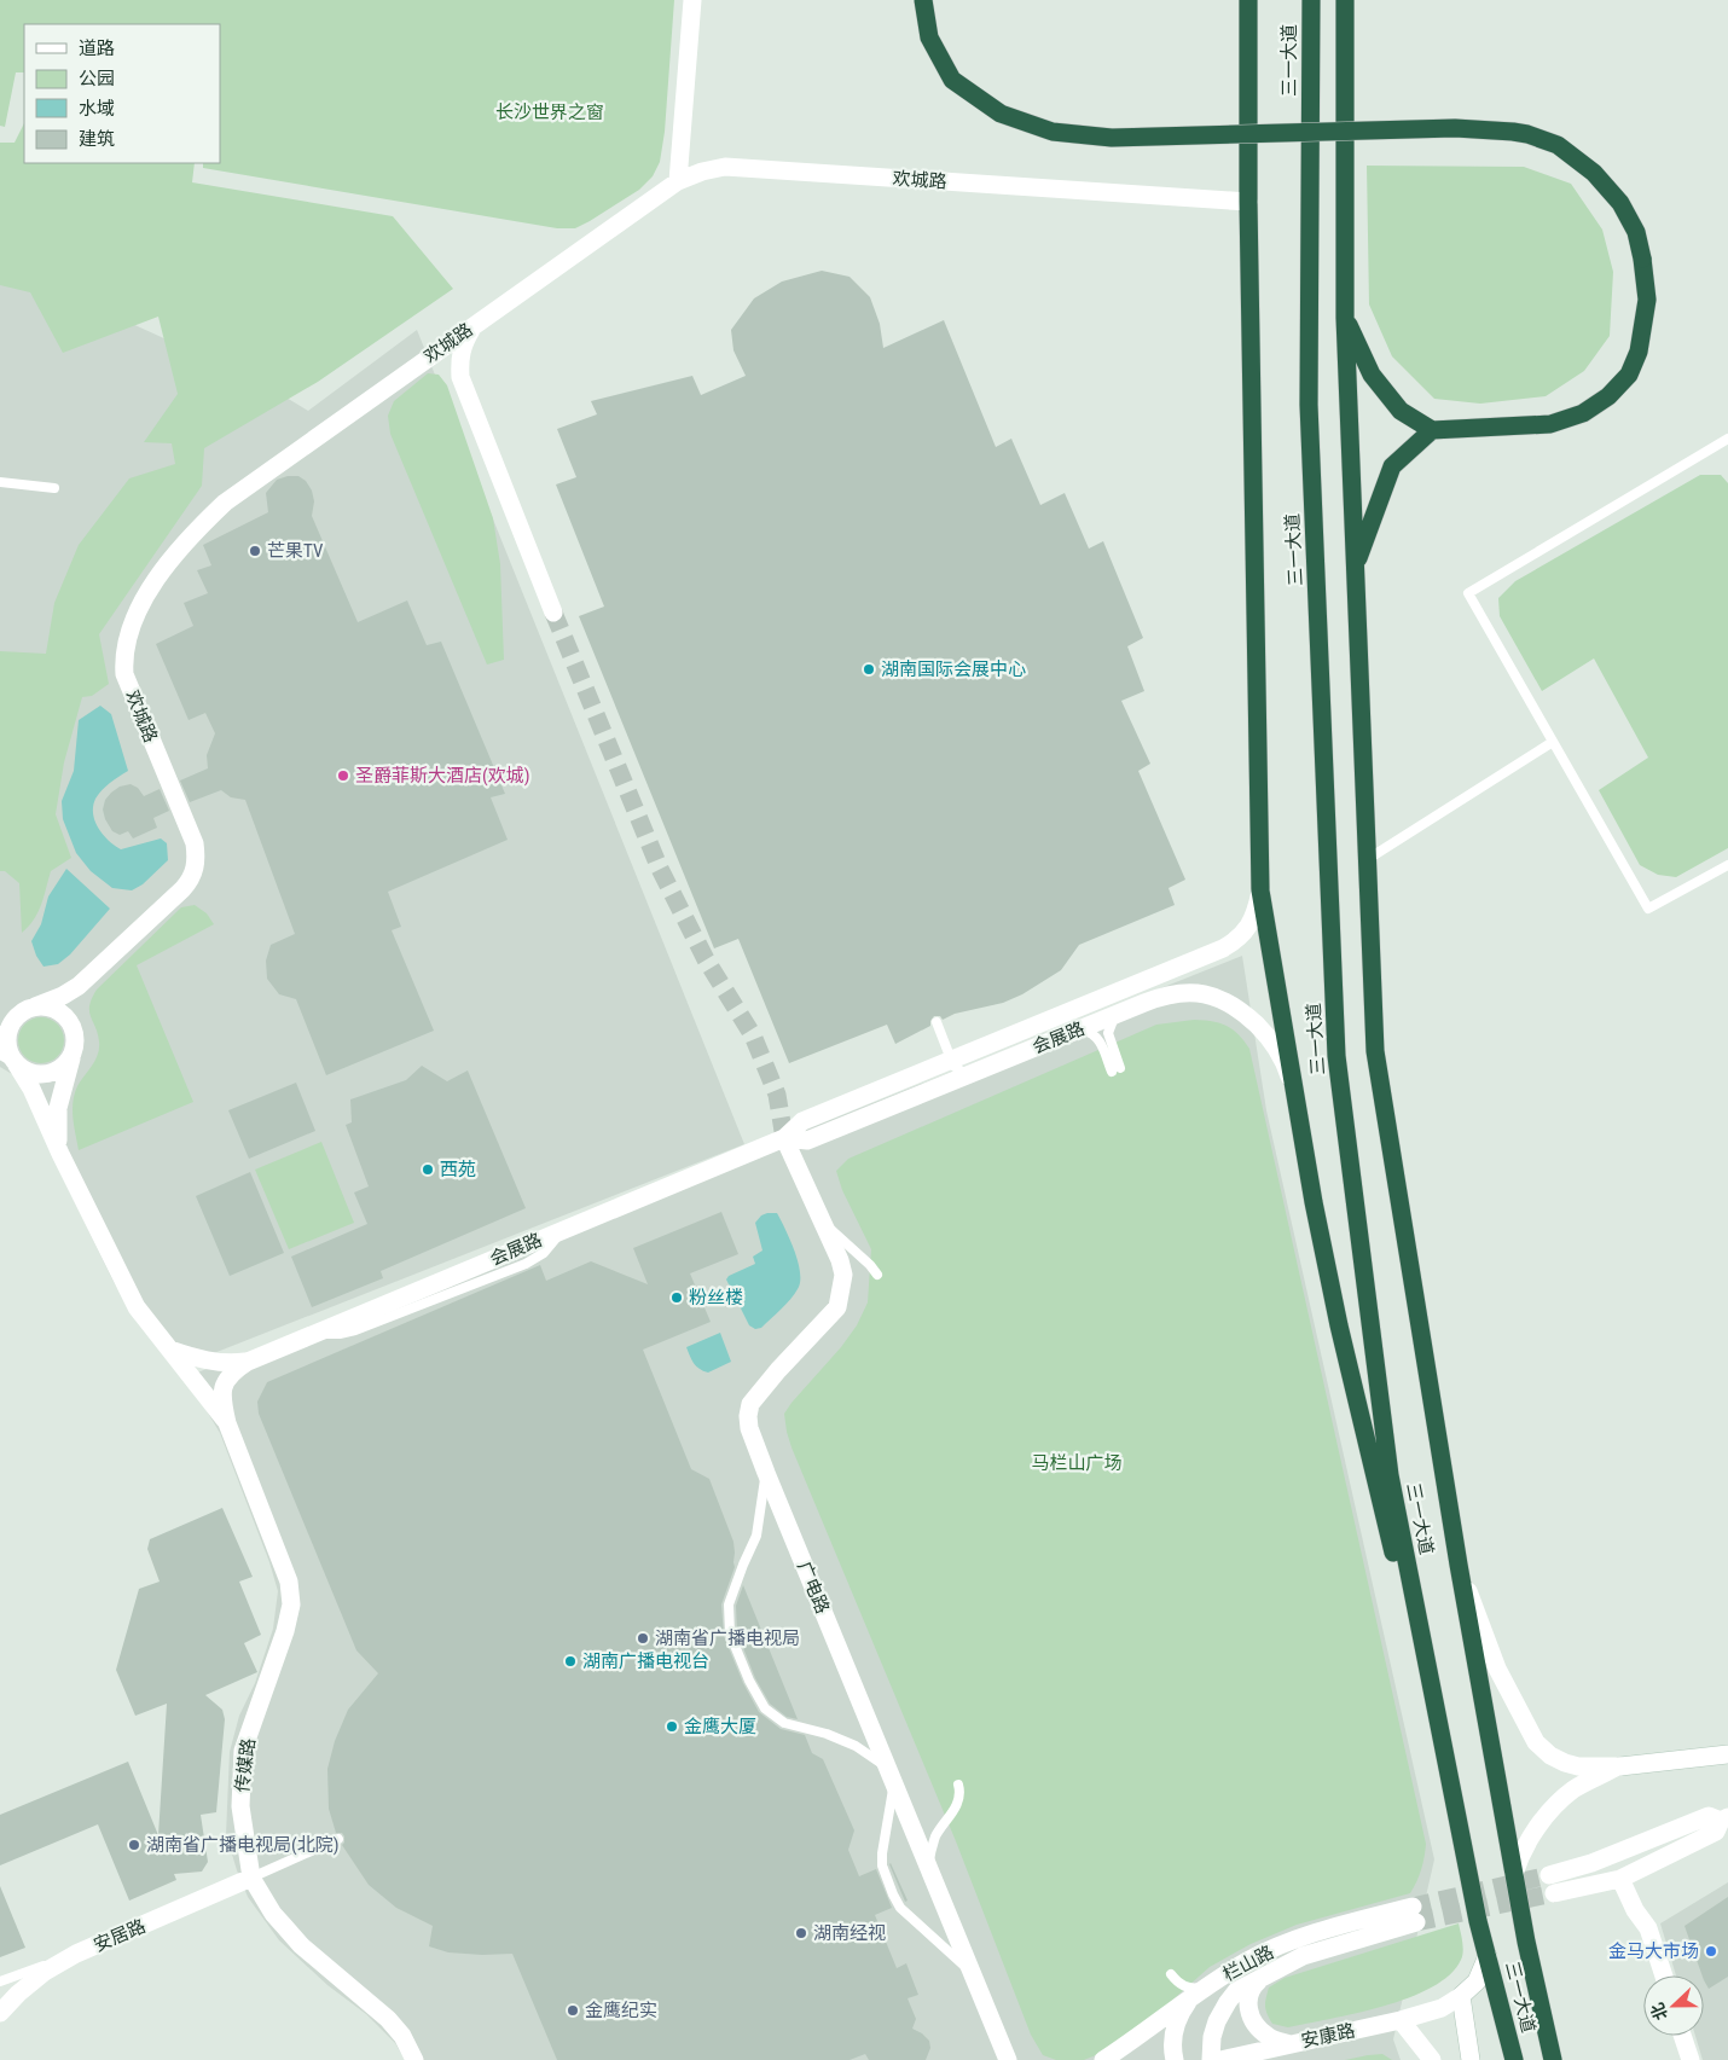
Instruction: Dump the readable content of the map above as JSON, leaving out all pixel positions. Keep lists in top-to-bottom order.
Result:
{
  "streets": {
    "highway": ["三一大道"],
    "street": [
      "欢城路",
      "会展路",
      "广电路",
      "传媒路",
      "安居路",
      "栏山路",
      "安康路"
    ]
  },
  "crossings": [
    ["会展路", "广电路"],
    ["传媒路", "安居路"]
  ],
  "parks": ["长沙世界之窗", "马栏山广场"],
  "places": [
    "芒果TV",
    "湖南国际会展中心",
    "圣爵菲斯大酒店(欢城)",
    "西苑",
    "粉丝楼",
    "湖南省广播电视局",
    "湖南广播电视台",
    "金鹰大厦",
    "湖南省广播电视局(北院)",
    "湖南经视",
    "金马大市场",
    "金鹰纪实"
  ],
  "legend": [
    "道路",
    "公园",
    "水域",
    "建筑"
  ],
  "north": "left"
}
